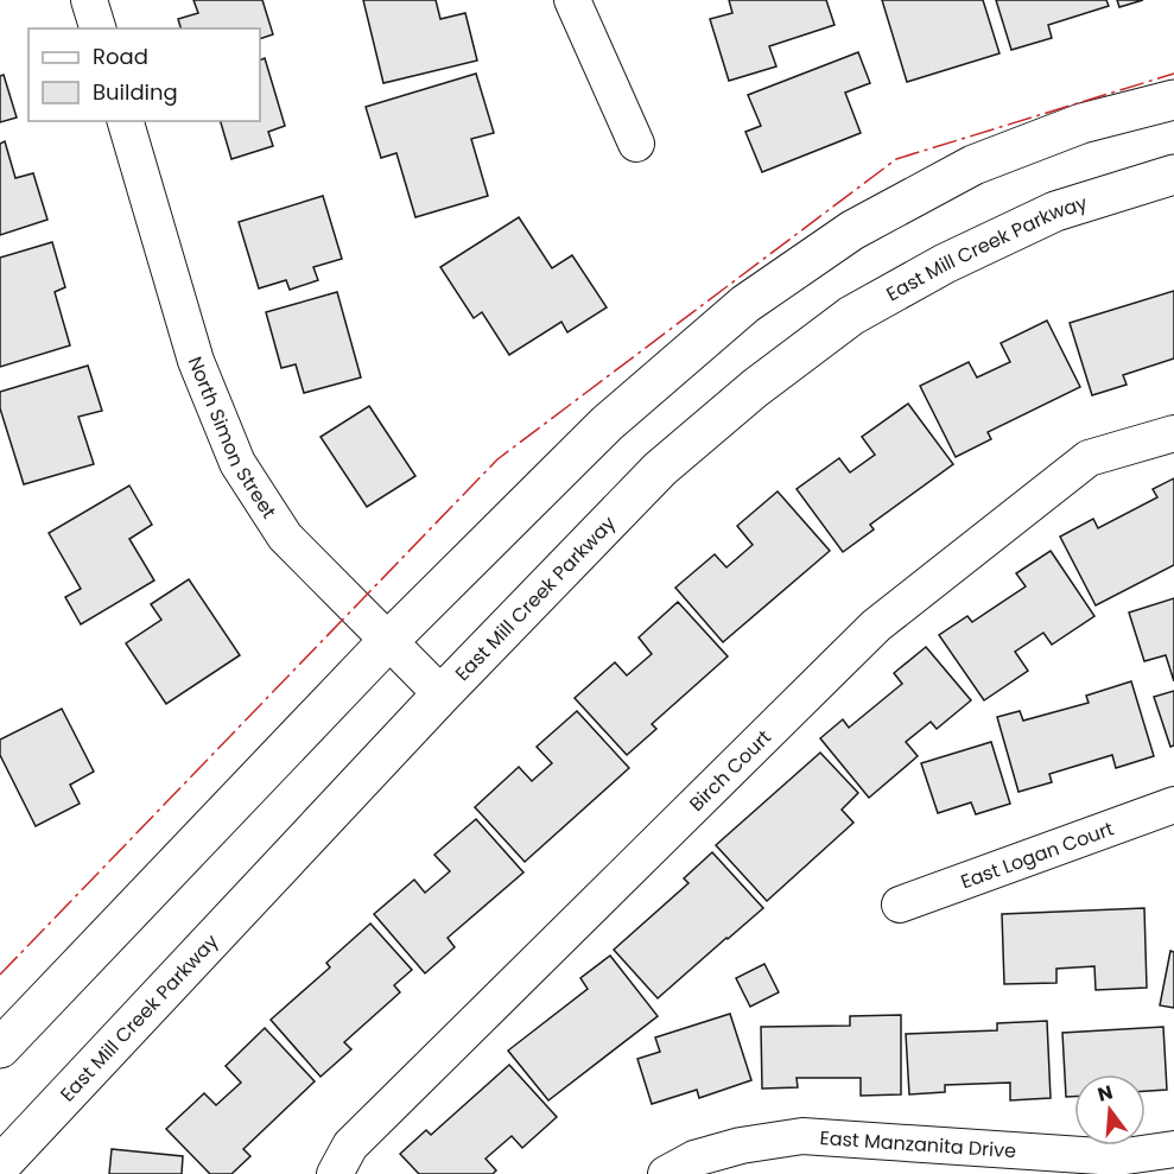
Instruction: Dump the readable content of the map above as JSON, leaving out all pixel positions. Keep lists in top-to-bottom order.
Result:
{
  "streets": {
    "street": [
      "East Mill Creek Parkway",
      "North Simon Street",
      "Birch Court",
      "East Logan Court",
      "East Manzanita Drive"
    ]
  },
  "crossings": [
    ["East Mill Creek Parkway", "North Simon Street"]
  ],
  "legend": ["Road", "Building"],
  "north": "top"
}
